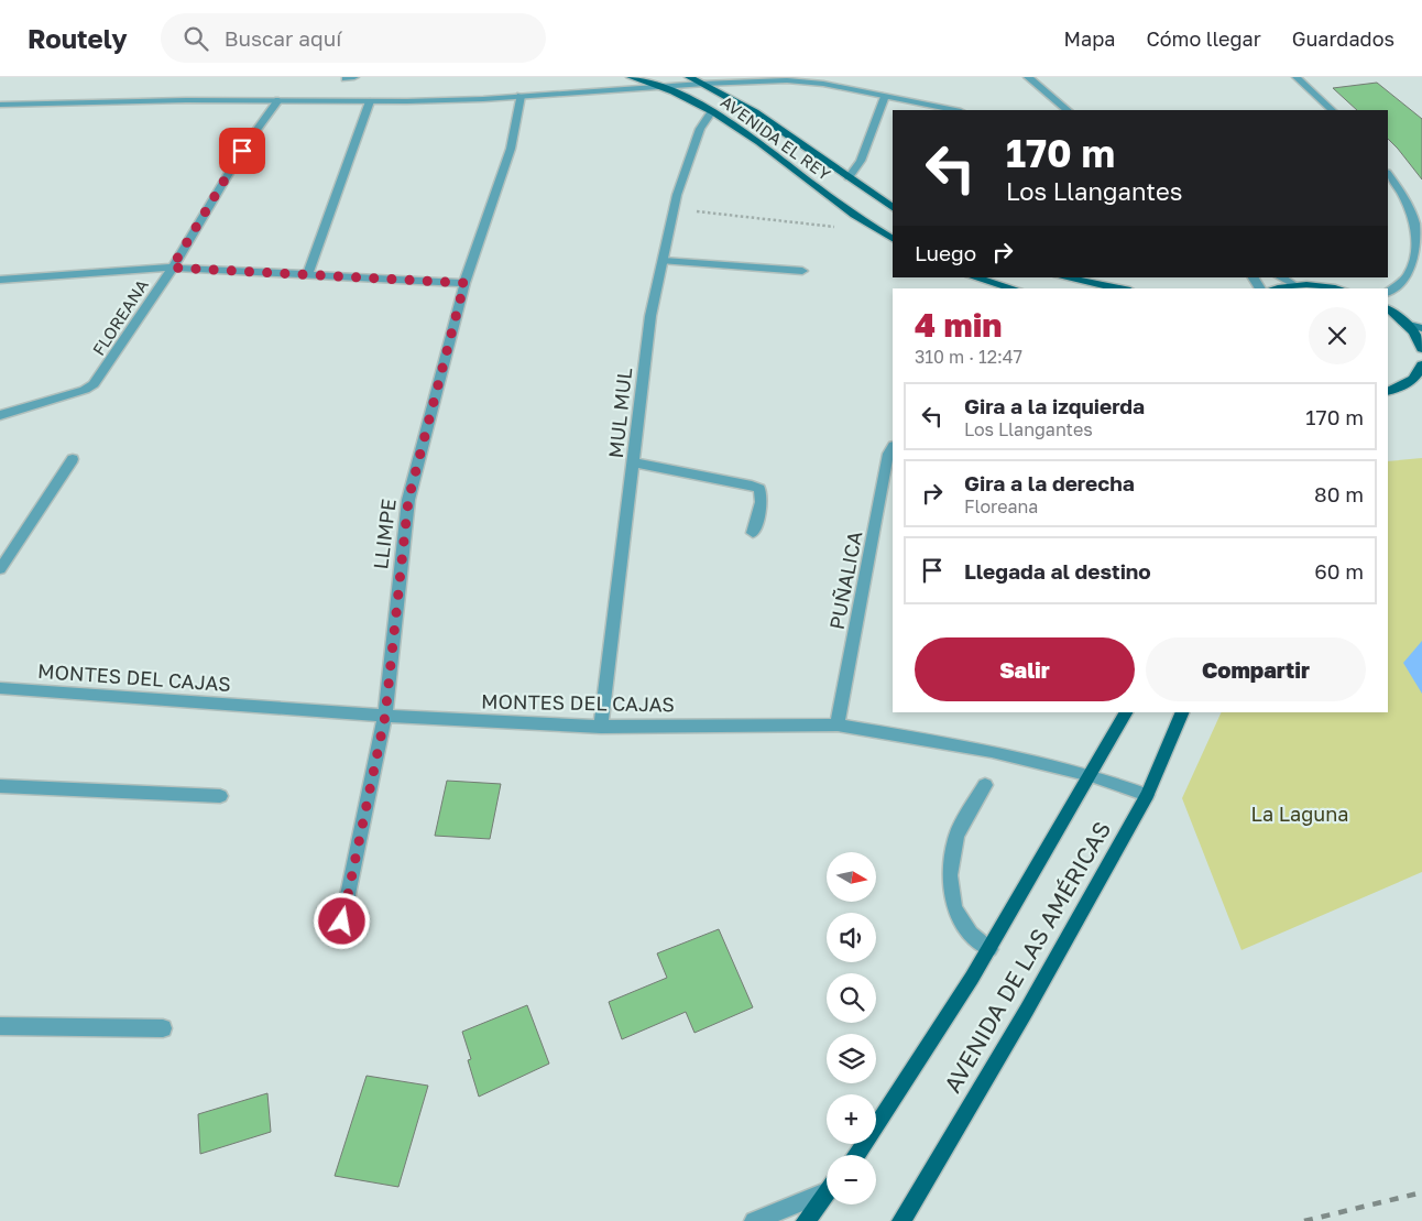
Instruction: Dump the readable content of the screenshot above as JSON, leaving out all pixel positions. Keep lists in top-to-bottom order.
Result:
{
  "streets": {
    "main road": ["AVENIDA EL REY", "AVENIDA DE LAS AMÉRICAS"],
    "street": [
      "FLOREANA",
      "MUL MUL",
      "LLIMPE",
      "PUÑALICA",
      "MONTES DEL CAJAS"
    ]
  },
  "crossings": [
    ["AVENIDA EL REY", "MUL MUL"],
    ["MUL MUL", "MONTES DEL CAJAS"],
    ["LLIMPE", "MONTES DEL CAJAS"],
    ["PUÑALICA", "MONTES DEL CAJAS"],
    ["MONTES DEL CAJAS", "AVENIDA DE LAS AMÉRICAS"]
  ],
  "parks": ["La Laguna"],
  "north": "right",
  "page": {
    "header": "Routely",
    "search": "Buscar aquí",
    "nav": ["Mapa", "Cómo llegar", "Guardados"],
    "turn": ["170 m", "Los Llangantes"],
    "then": "Luego",
    "heading": ["4 min", "310 m · 12:47"],
    "list": [
      {
        "name": "Gira a la izquierda",
        "note": "Los Llangantes",
        "value": "170 m"
      },
      {
        "name": "Gira a la derecha",
        "note": "Floreana",
        "value": "80 m"
      },
      {
        "name": "Llegada al destino",
        "value": "60 m"
      }
    ],
    "buttons": ["Salir", "Compartir"],
    "map_buttons": ["+", "−"]
  }
}
